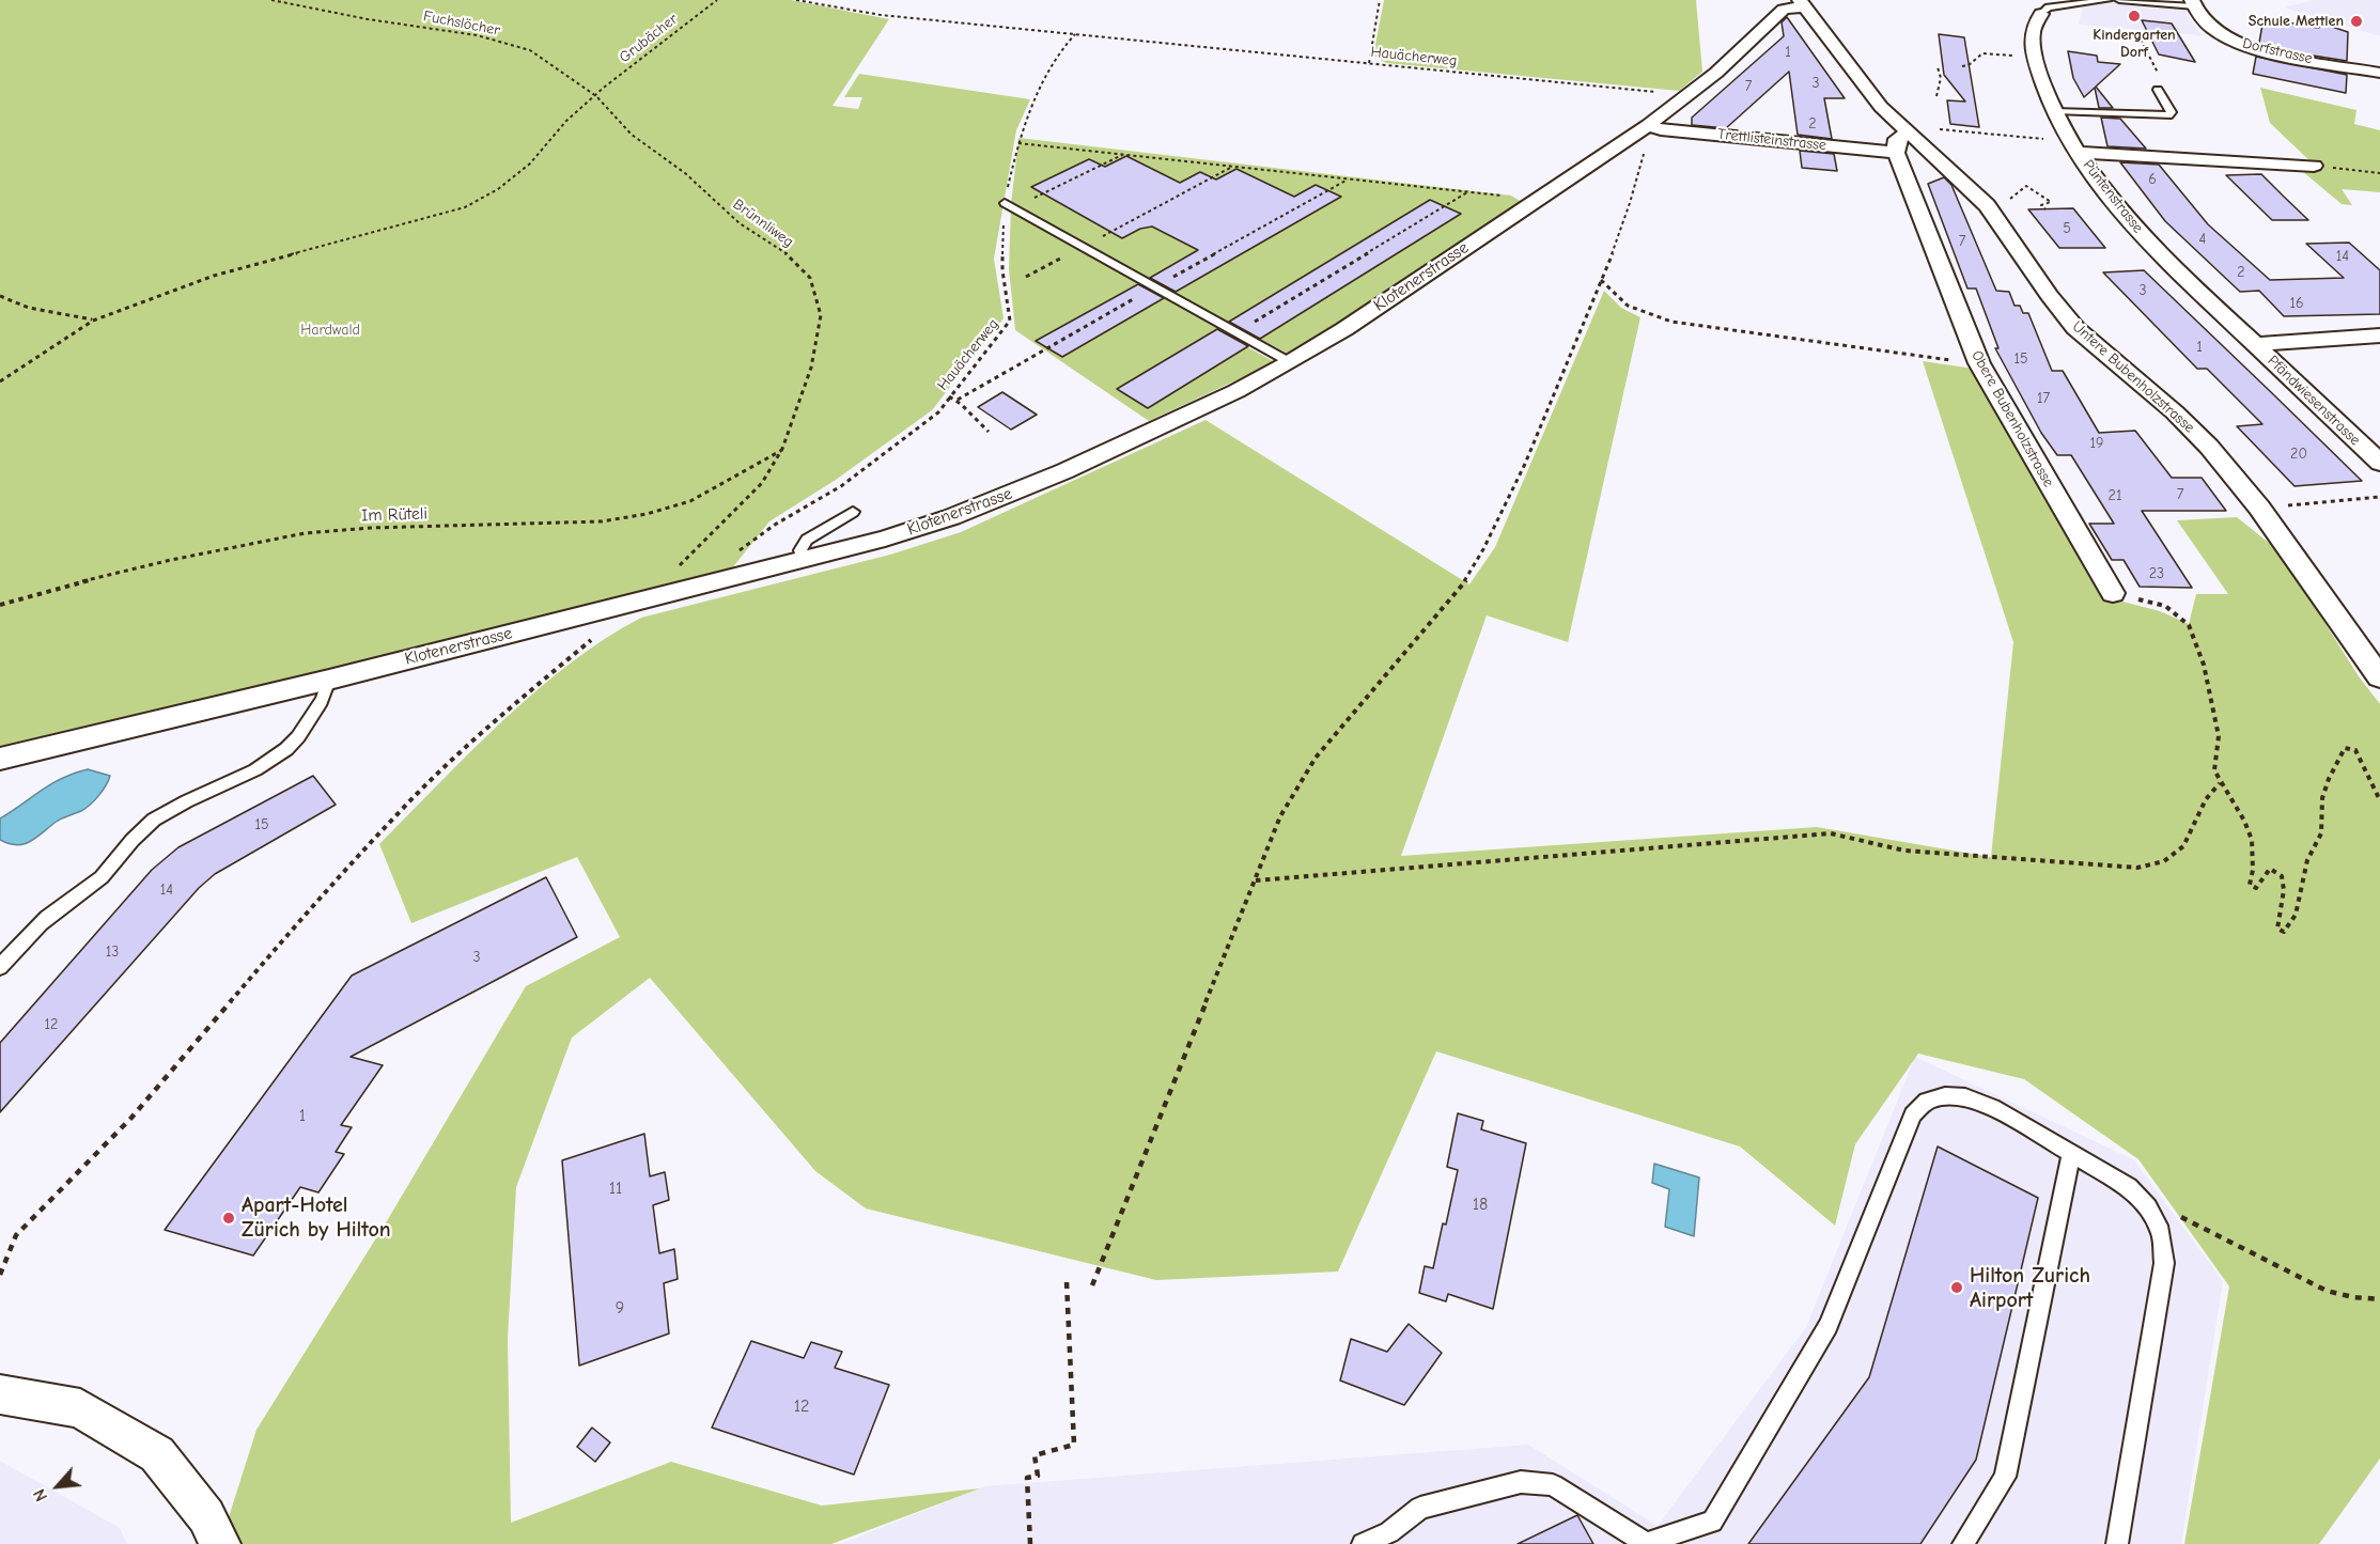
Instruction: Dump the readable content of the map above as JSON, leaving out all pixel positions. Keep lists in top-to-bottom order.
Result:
{
  "streets": {
    "street": [
      "Dorfstrasse",
      "Trettlisteinstrasse",
      "Püntenstrasse",
      "Klotenerstrasse",
      "Untere Bubenholzstrasse",
      "Pfändwiesenstrasse",
      "Obere Bubenholzstrasse"
    ],
    "path": [
      "Fuchslöcher",
      "Grubächer",
      "Hauächerweg",
      "Brünnliweg",
      "Im Rüteli"
    ]
  },
  "crossings": [
    ["Fuchslöcher", "Grubächer"],
    ["Fuchslöcher", "Brünnliweg"],
    ["Grubächer", "Brünnliweg"],
    ["Hauächerweg", "Klotenerstrasse"],
    ["Trettlisteinstrasse", "Klotenerstrasse"],
    ["Trettlisteinstrasse", "Obere Bubenholzstrasse"],
    ["Püntenstrasse", "Pfändwiesenstrasse"],
    ["Brünnliweg", "Klotenerstrasse"],
    ["Brünnliweg", "Im Rüteli"],
    ["Klotenerstrasse", "Untere Bubenholzstrasse"]
  ],
  "parks": ["Hardwald"],
  "places": [
    "Kindergarten Dorf",
    "Schule Mettlen",
    "Apart-Hotel Zürich by Hilton",
    "Hilton Zurich Airport"
  ],
  "house_numbers": [
    "1",
    "3",
    "7",
    "2",
    "6",
    "5",
    "4",
    "7",
    "14",
    "2",
    "3",
    "16",
    "1",
    "15",
    "17",
    "19",
    "20",
    "7",
    "21",
    "23",
    "15",
    "14",
    "13",
    "3",
    "12",
    "1",
    "11",
    "18",
    "9",
    "12"
  ],
  "north": "bottom left"
}
